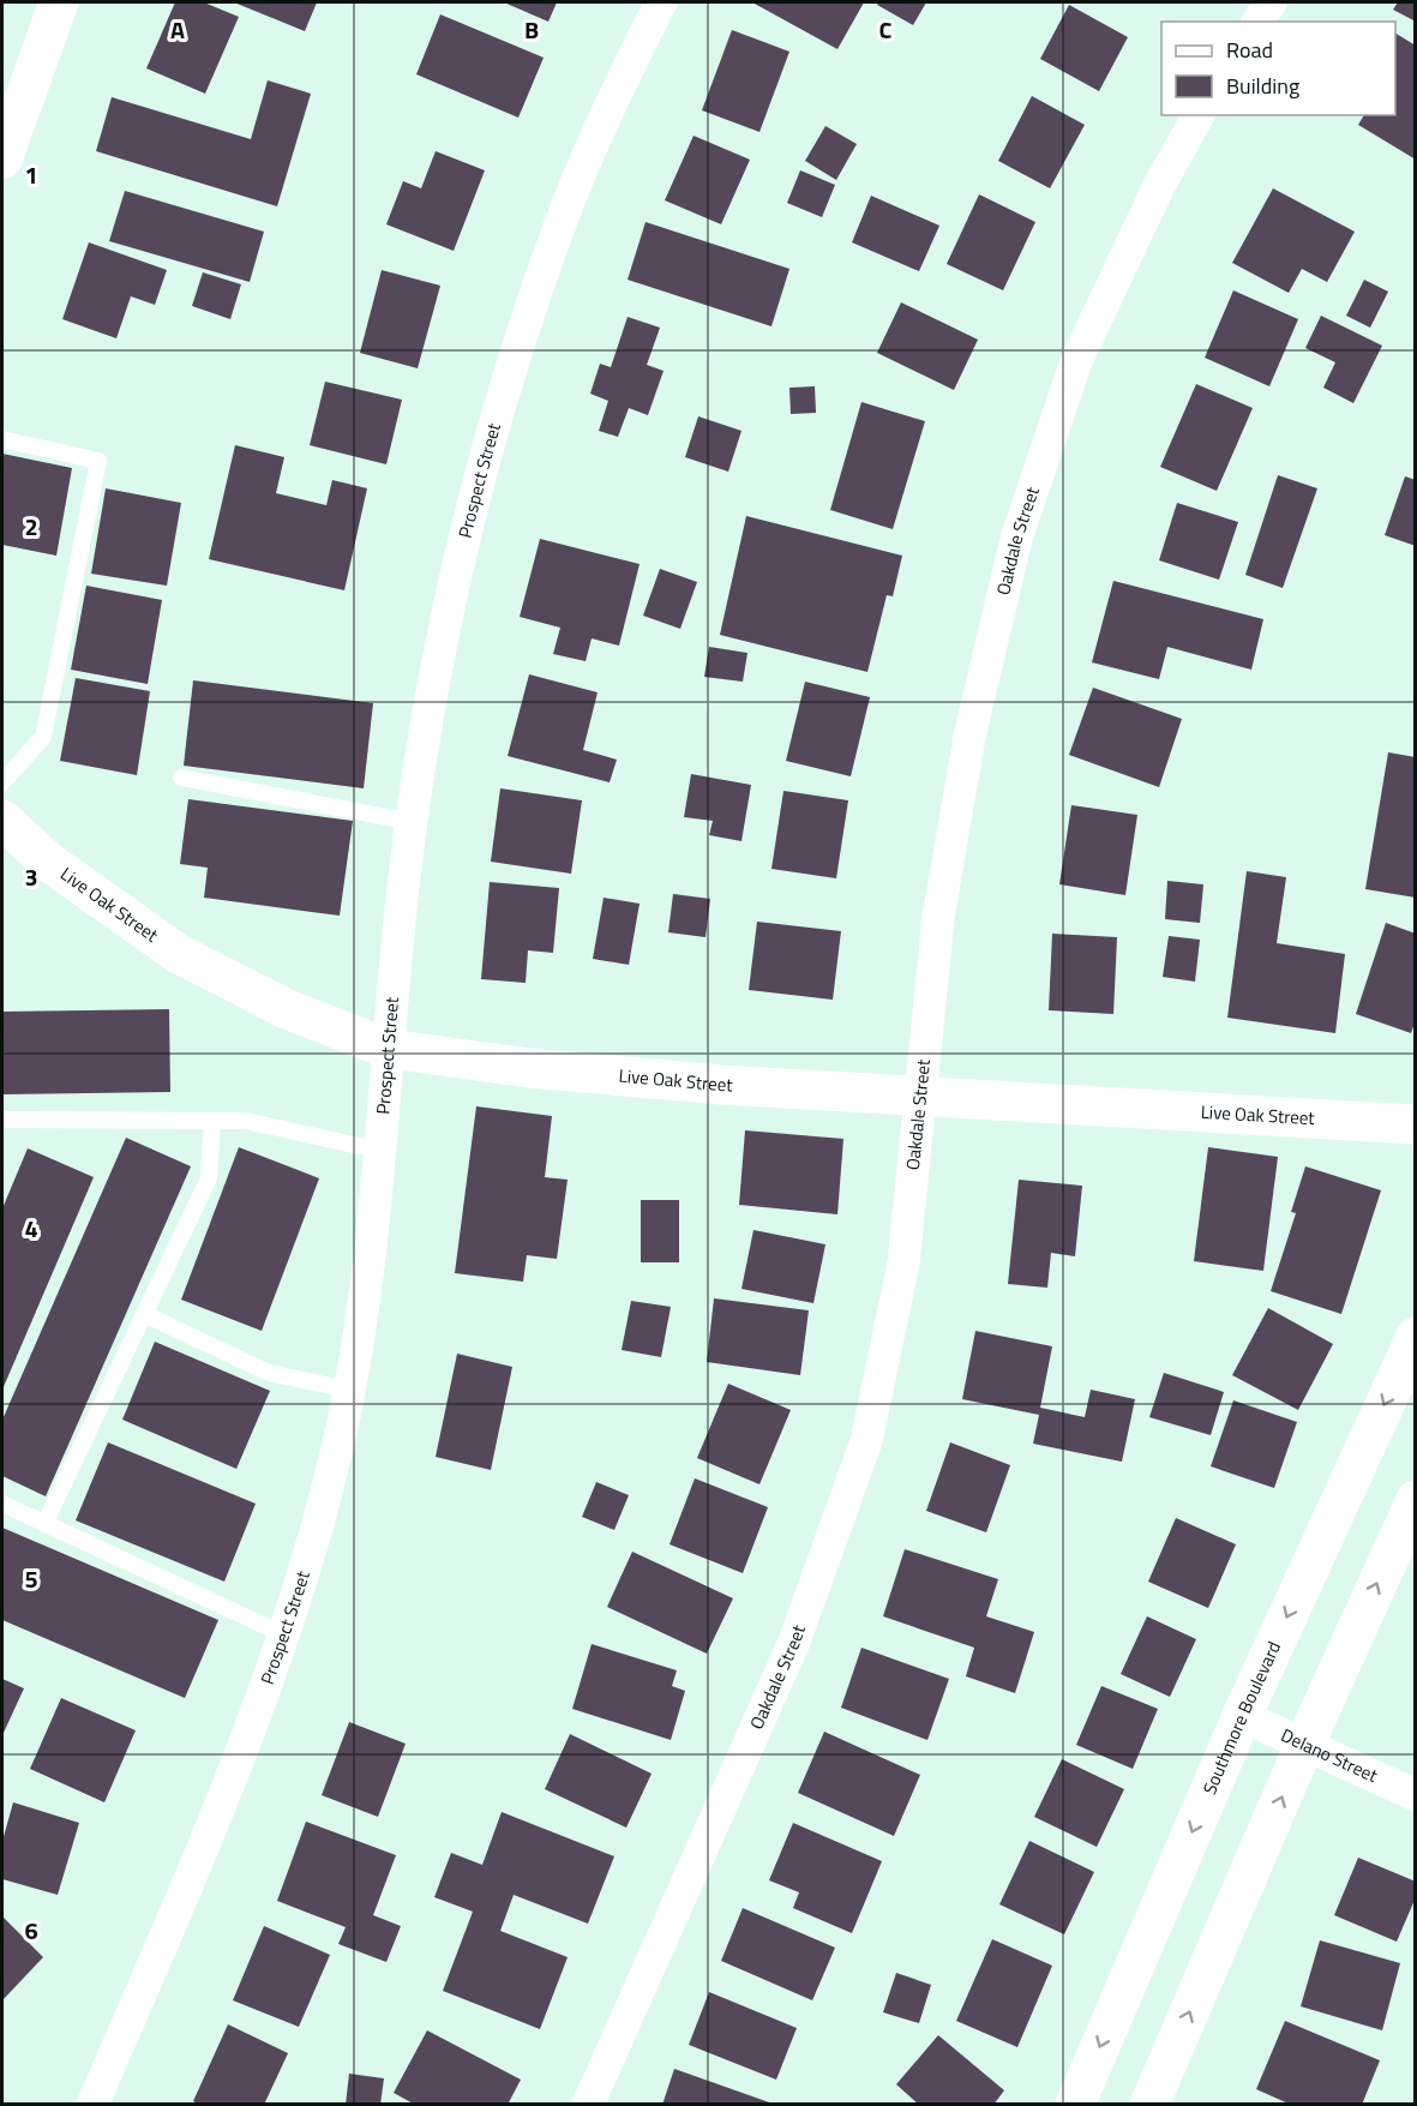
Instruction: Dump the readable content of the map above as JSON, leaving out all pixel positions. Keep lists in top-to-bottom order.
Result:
{
  "streets": {
    "street": [
      "Prospect Street",
      "Oakdale Street",
      "Live Oak Street",
      "Southmore Boulevard",
      "Delano Street"
    ]
  },
  "crossings": [
    ["Prospect Street", "Live Oak Street"],
    ["Oakdale Street", "Live Oak Street"],
    ["Southmore Boulevard", "Delano Street"]
  ],
  "legend": ["Road", "Building"],
  "grid": {
    "columns": ["A", "B", "C"],
    "rows": [
      "1",
      "2",
      "3",
      "4",
      "5",
      "6"
    ]
  }
}
